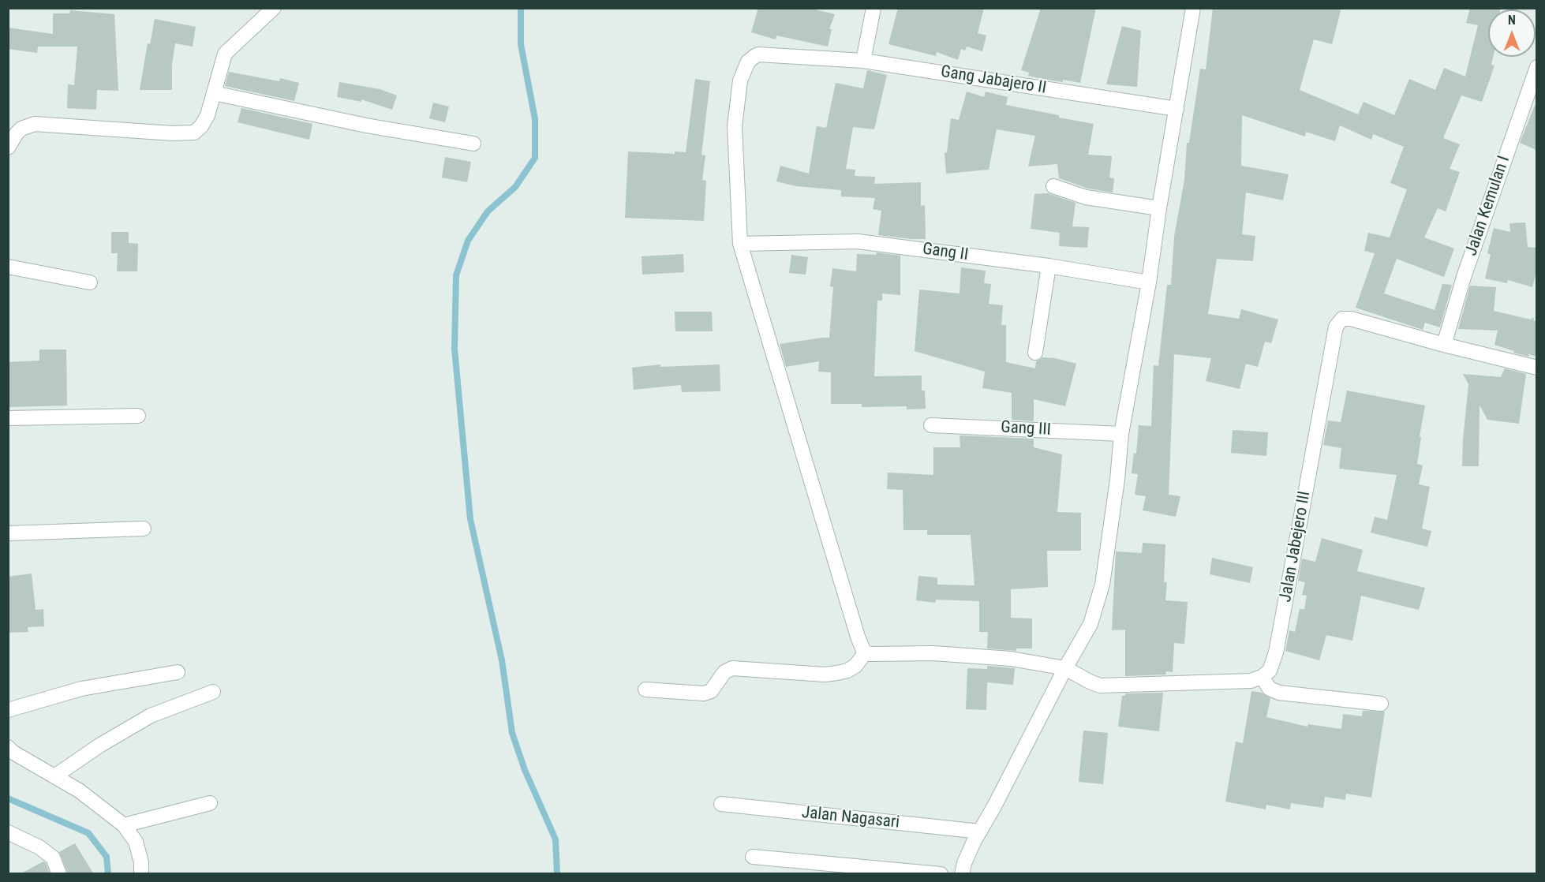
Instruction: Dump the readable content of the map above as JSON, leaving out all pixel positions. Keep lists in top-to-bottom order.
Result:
{
  "streets": {
    "street": [
      "Gang Jabajero II",
      "Jalan Kemulan I",
      "Gang II",
      "Gang III",
      "Jalan Jabejero III",
      "Jalan Nagasari"
    ]
  },
  "crossings": [
    ["Gang Jabajero II", "Gang II"],
    ["Jalan Kemulan I", "Jalan Jabejero III"]
  ],
  "north": "top"
}
